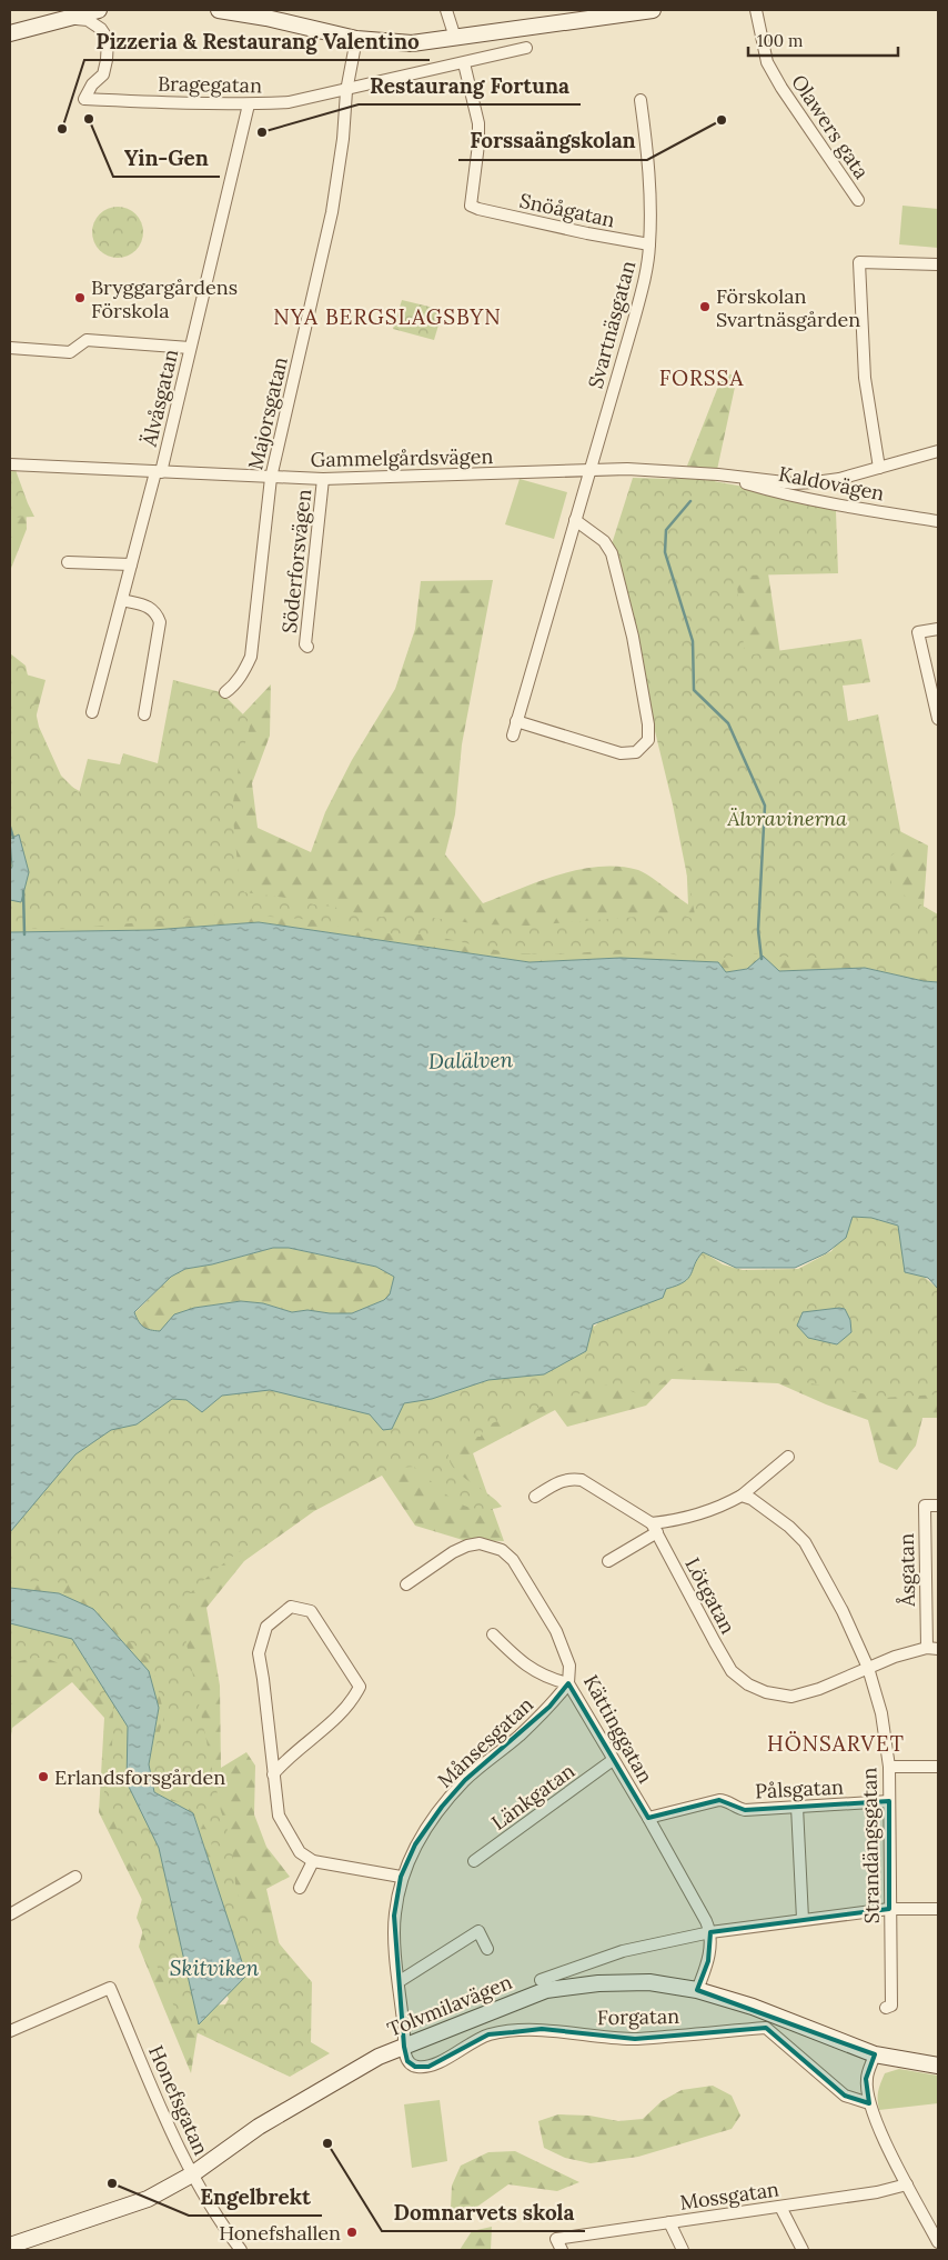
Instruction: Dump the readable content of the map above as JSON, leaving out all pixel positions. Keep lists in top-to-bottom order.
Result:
{
  "streets": {
    "street": [
      "Bragegatan",
      "Olawers gata",
      "Snöågatan",
      "Svartnäsgatan",
      "Älvåsgatan",
      "Majorsgatan",
      "Gammelgårdsvägen",
      "Kaldovägen",
      "Söderforsvägen",
      "Åsgatan",
      "Lötgatan",
      "Kättinggatan",
      "Månsesgatan",
      "Pålsgatan",
      "Länkgatan",
      "Strandängsgatan",
      "Tolvmilavägen",
      "Forgatan",
      "Honefsgatan",
      "Mossgatan"
    ]
  },
  "crossings": [
    ["Bragegatan", "Snöågatan"],
    ["Bragegatan", "Älvåsgatan"],
    ["Bragegatan", "Majorsgatan"],
    ["Snöågatan", "Svartnäsgatan"],
    ["Svartnäsgatan", "Gammelgårdsvägen"],
    ["Älvåsgatan", "Gammelgårdsvägen"],
    ["Majorsgatan", "Gammelgårdsvägen"],
    ["Gammelgårdsvägen", "Kaldovägen"],
    ["Gammelgårdsvägen", "Söderforsvägen"],
    ["Åsgatan", "Lötgatan"],
    ["Lötgatan", "Strandängsgatan"],
    ["Kättinggatan", "Månsesgatan"],
    ["Kättinggatan", "Pålsgatan"],
    ["Kättinggatan", "Länkgatan"],
    ["Månsesgatan", "Tolvmilavägen"],
    ["Månsesgatan", "Forgatan"],
    ["Pålsgatan", "Strandängsgatan"],
    ["Tolvmilavägen", "Forgatan"],
    ["Tolvmilavägen", "Honefsgatan"]
  ],
  "districts": ["NYA BERGSLAGSBYN", "FORSSA", "HÖNSARVET"],
  "water": ["Dalälven", "Skitviken"],
  "parks": ["Älvravinerna"],
  "places": [
    "Yin-Gen",
    "Forssaängskolan",
    "Pizzeria & Restaurang Valentino",
    "Restaurang Fortuna",
    "Bryggargårdens Förskola",
    "Förskolan Svartnäsgården",
    "Erlandsforsgården",
    "Domnarvets skola",
    "Engelbrekt",
    "Honefshallen"
  ],
  "scale_bar": "100 m"
}
